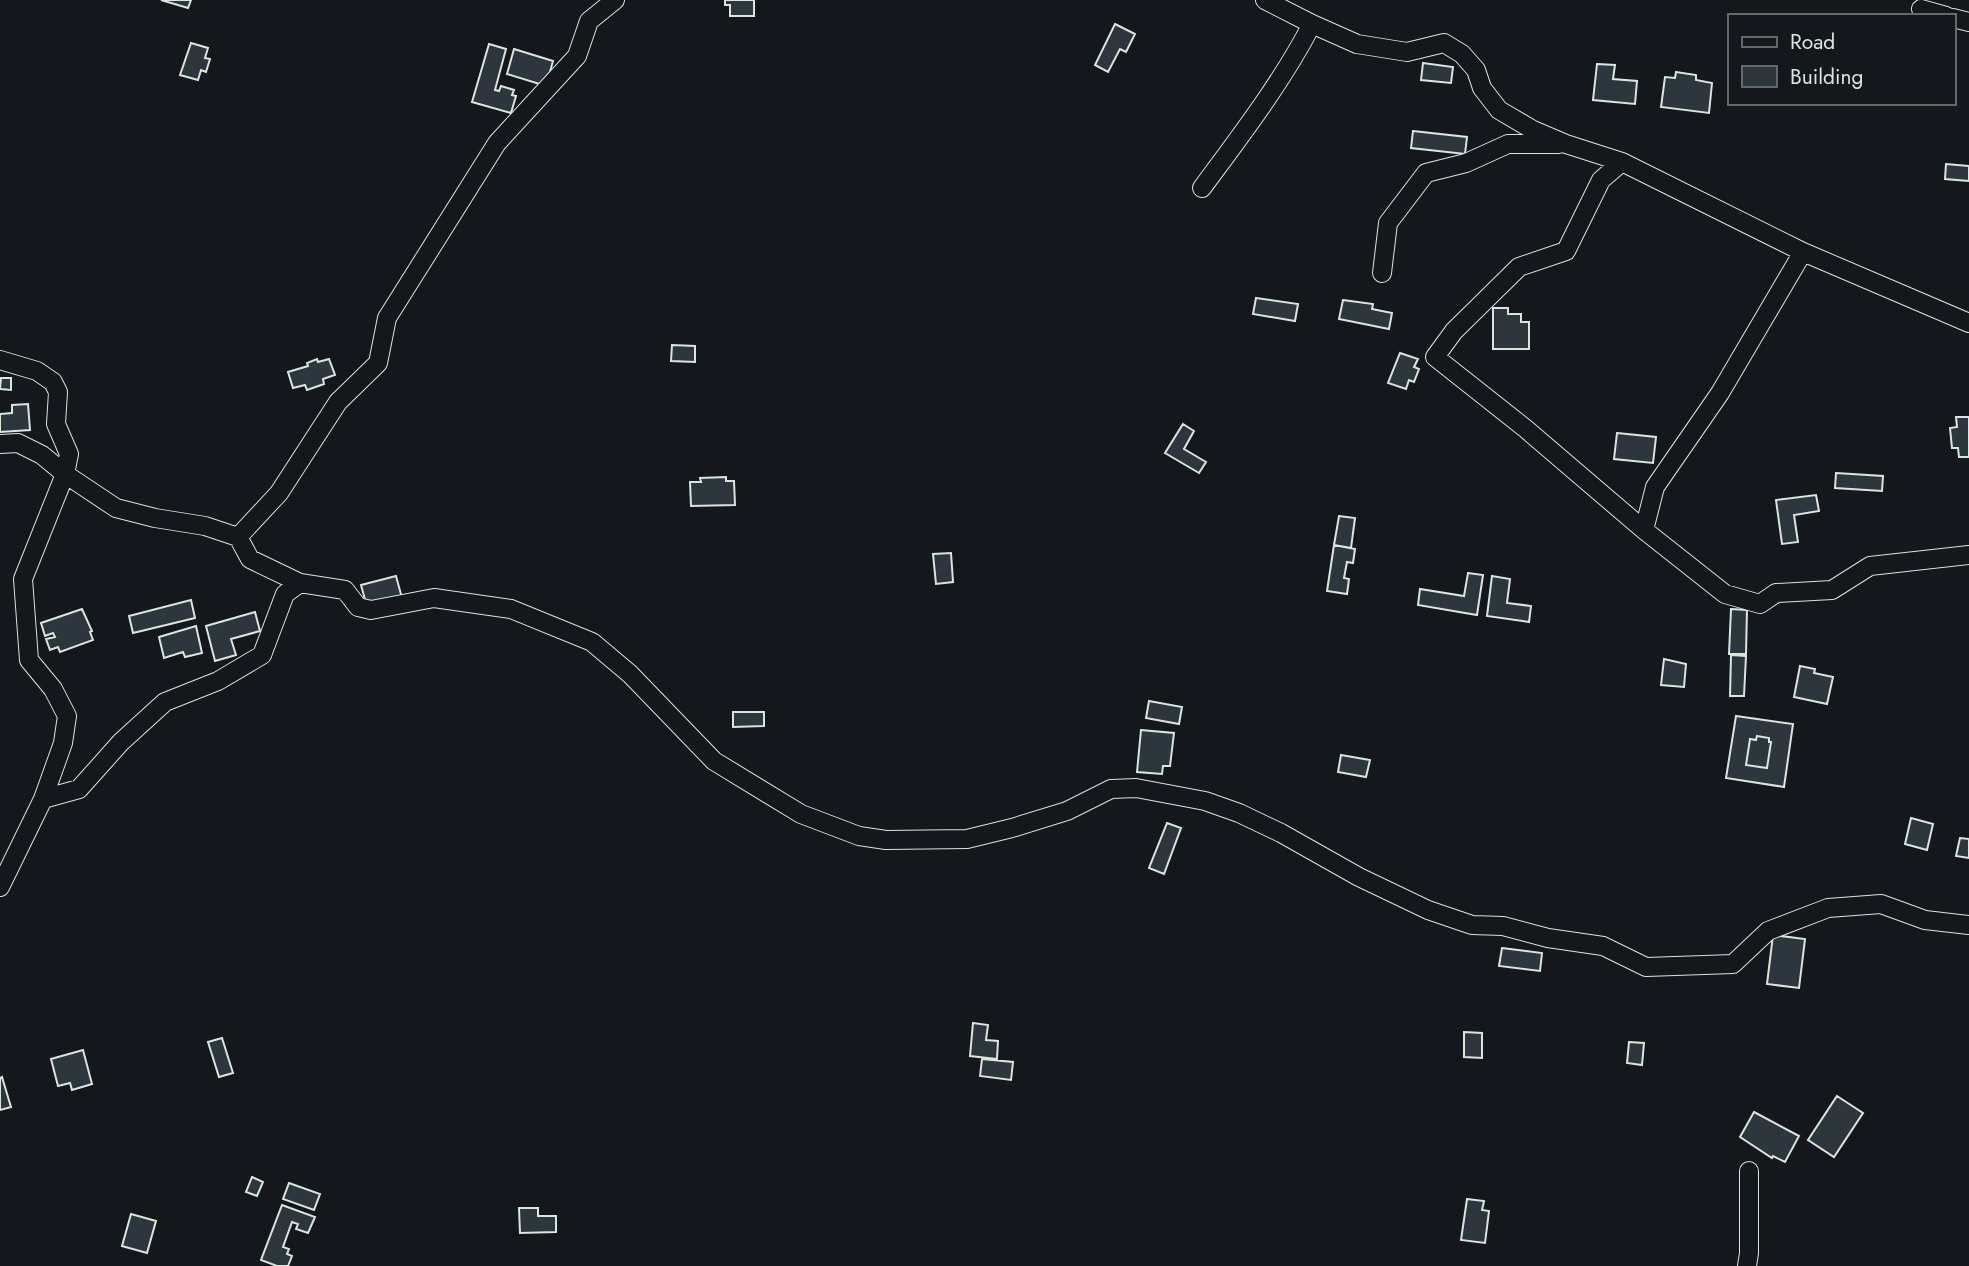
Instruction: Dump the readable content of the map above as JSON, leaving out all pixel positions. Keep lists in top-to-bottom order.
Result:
{
  "legend": ["Road", "Building"]
}
